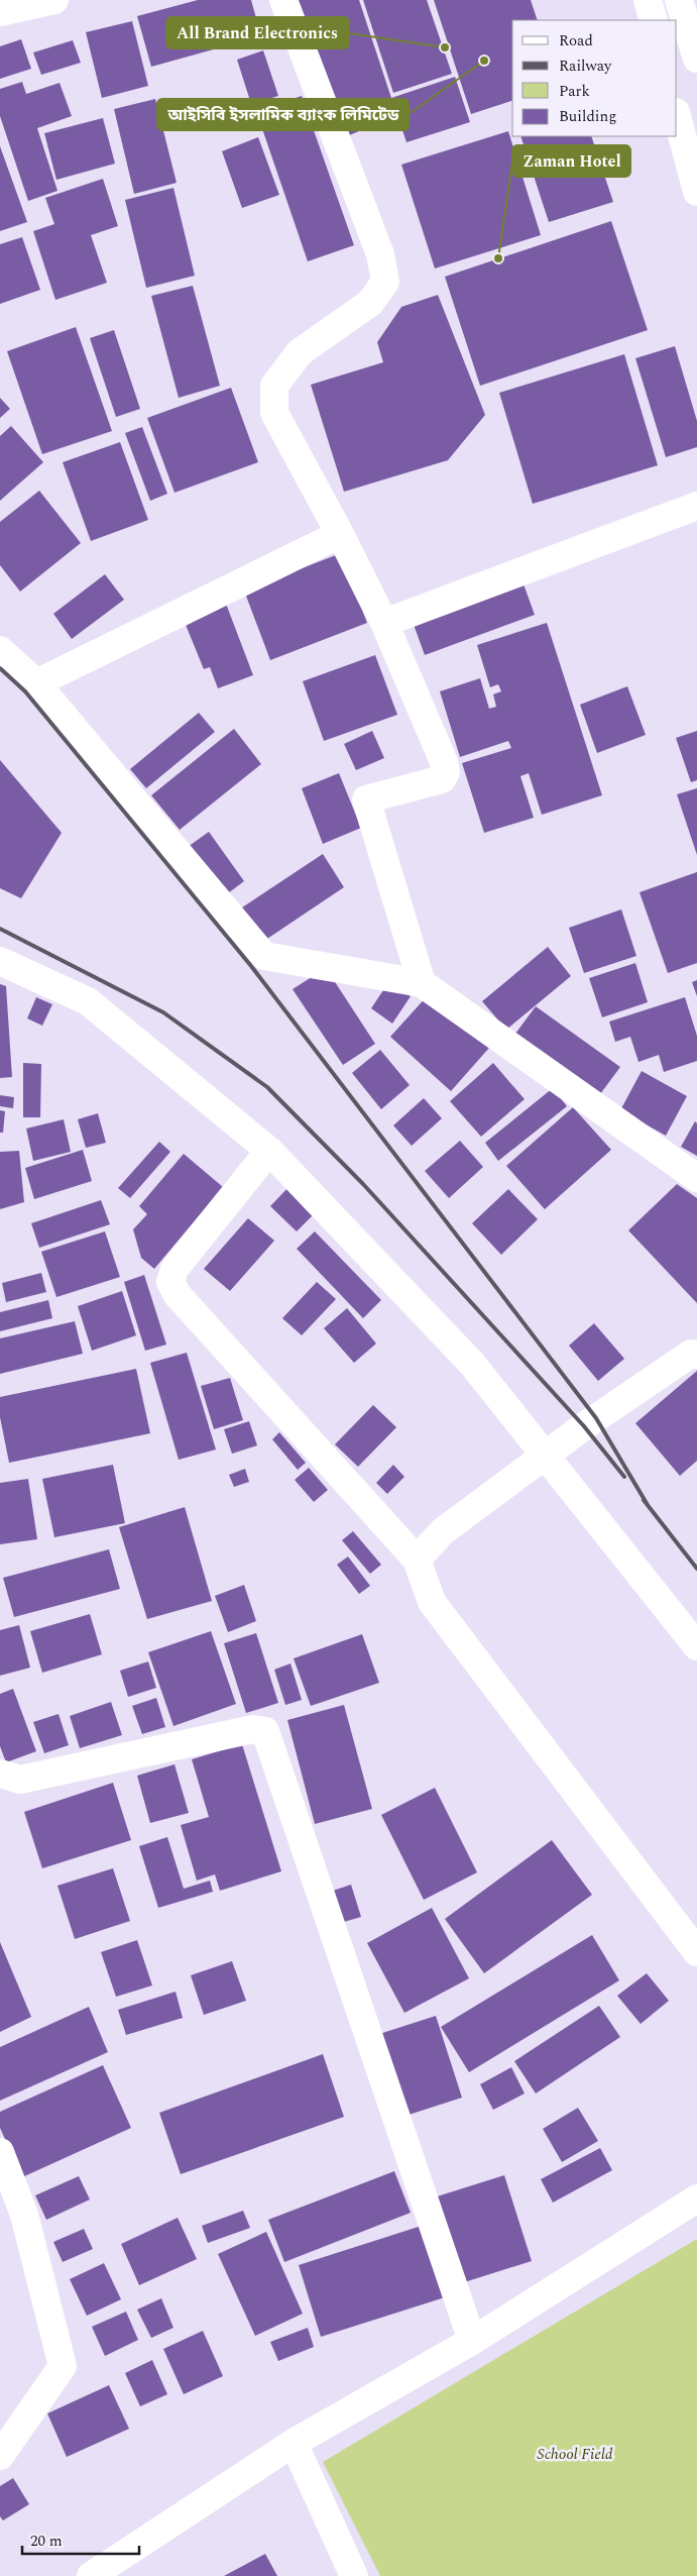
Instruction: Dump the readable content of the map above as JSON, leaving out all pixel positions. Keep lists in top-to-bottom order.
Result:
{
  "parks": ["School Field"],
  "places": ["All Brand Electronics", "আইসিবি ইসলামিক ব্যাংক লিমিটেড", "Zaman Hotel"],
  "legend": [
    "Road",
    "Railway",
    "Park",
    "Building"
  ],
  "scale_bar": "20 m"
}
